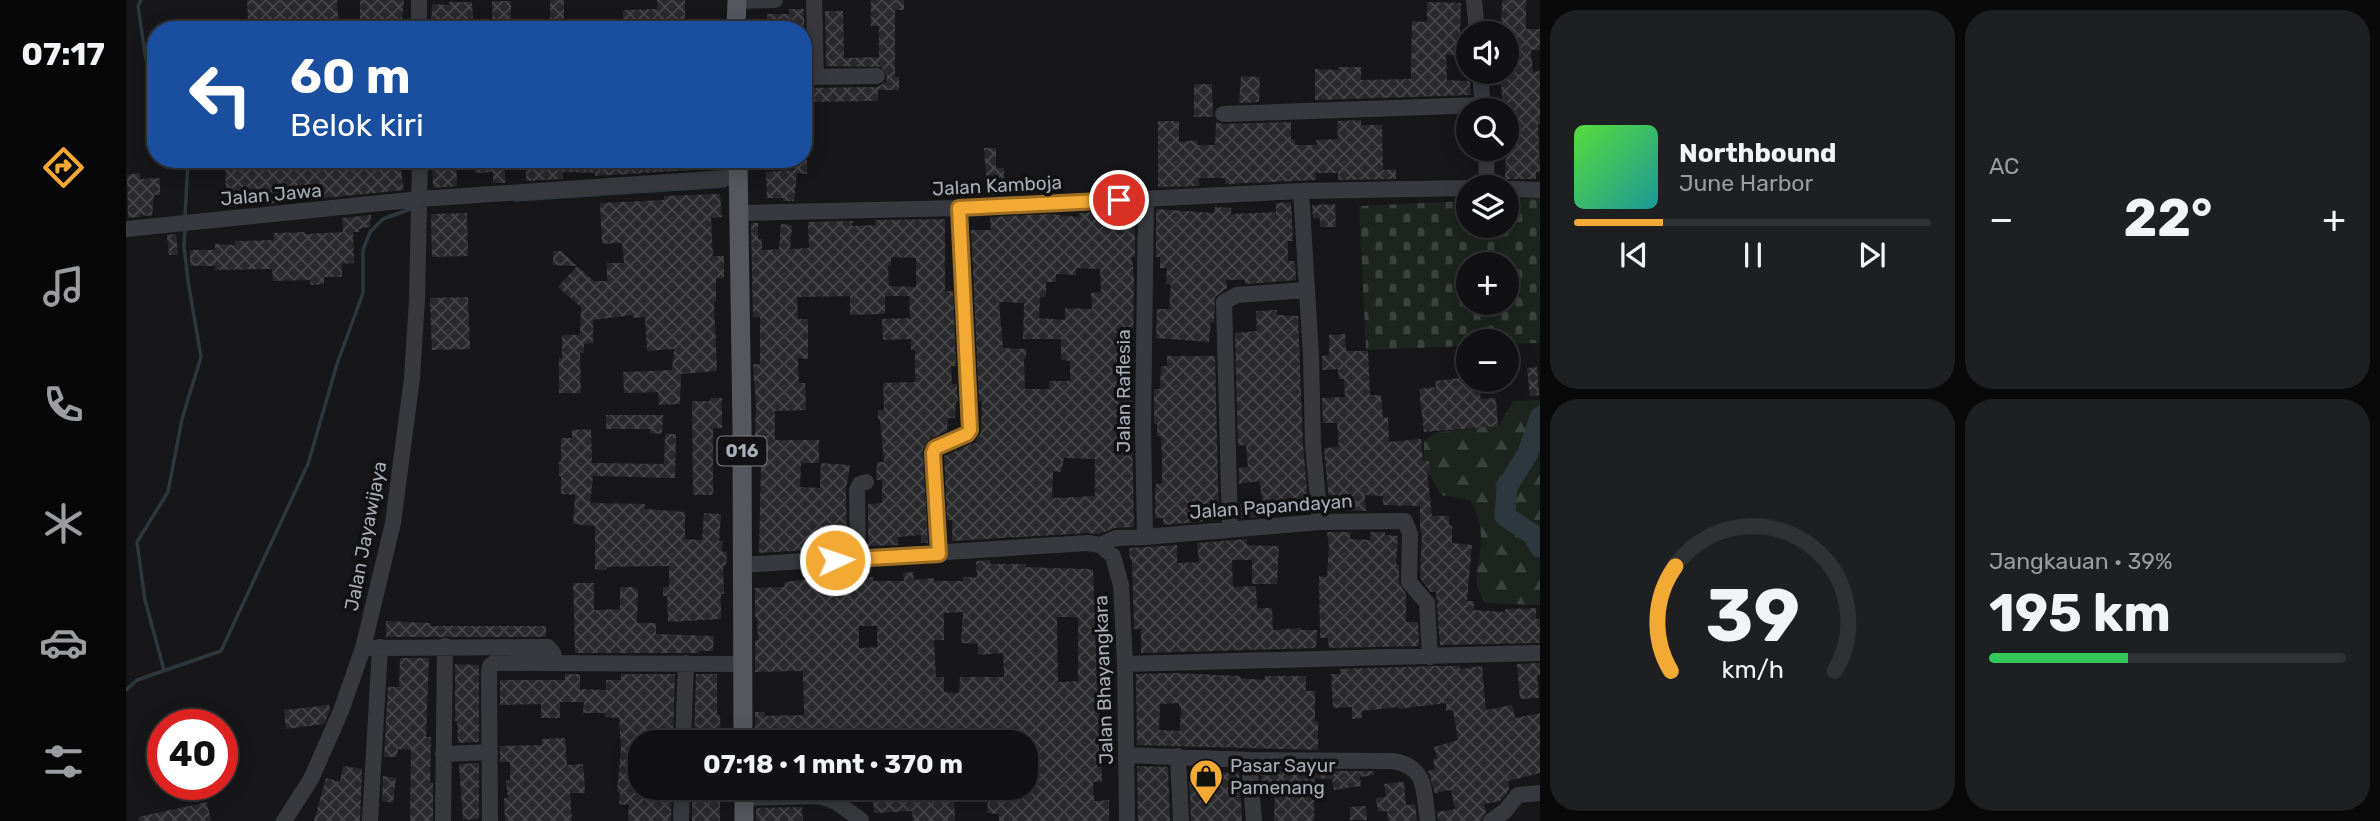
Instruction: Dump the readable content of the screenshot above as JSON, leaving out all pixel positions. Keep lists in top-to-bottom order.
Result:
{
  "streets": {
    "main road": ["016"],
    "street": [
      "Jalan Kamboja",
      "Jalan Jawa",
      "Jalan Raflesia",
      "Jalan Papandayan",
      "Jalan Jayawijaya",
      "Jalan Bhayangkara"
    ]
  },
  "crossings": [
    ["Jalan Kamboja", "Jalan Raflesia"],
    ["Jalan Kamboja", "016"],
    ["Jalan Jawa", "016"],
    ["Jalan Jawa", "Jalan Jayawijaya"],
    ["Jalan Raflesia", "Jalan Papandayan"]
  ],
  "places": {
    "shop": ["Pasar Sayur Pamenang"]
  },
  "page": {
    "tabs": "07:17",
    "tile": [
      "AC",
      ["Jangkauan · 39%", "195 km"]
    ],
    "map_buttons": ["+", "−"],
    "turn": ["60 m", "Belok kiri"],
    "song": ["Northbound", "June Harbor"],
    "heat": ["−", "22°", "+"],
    "limit": "40",
    "trip": "07:18 · 1 mnt · 370 m",
    "gauge": ["39", "km/h"]
  }
}
